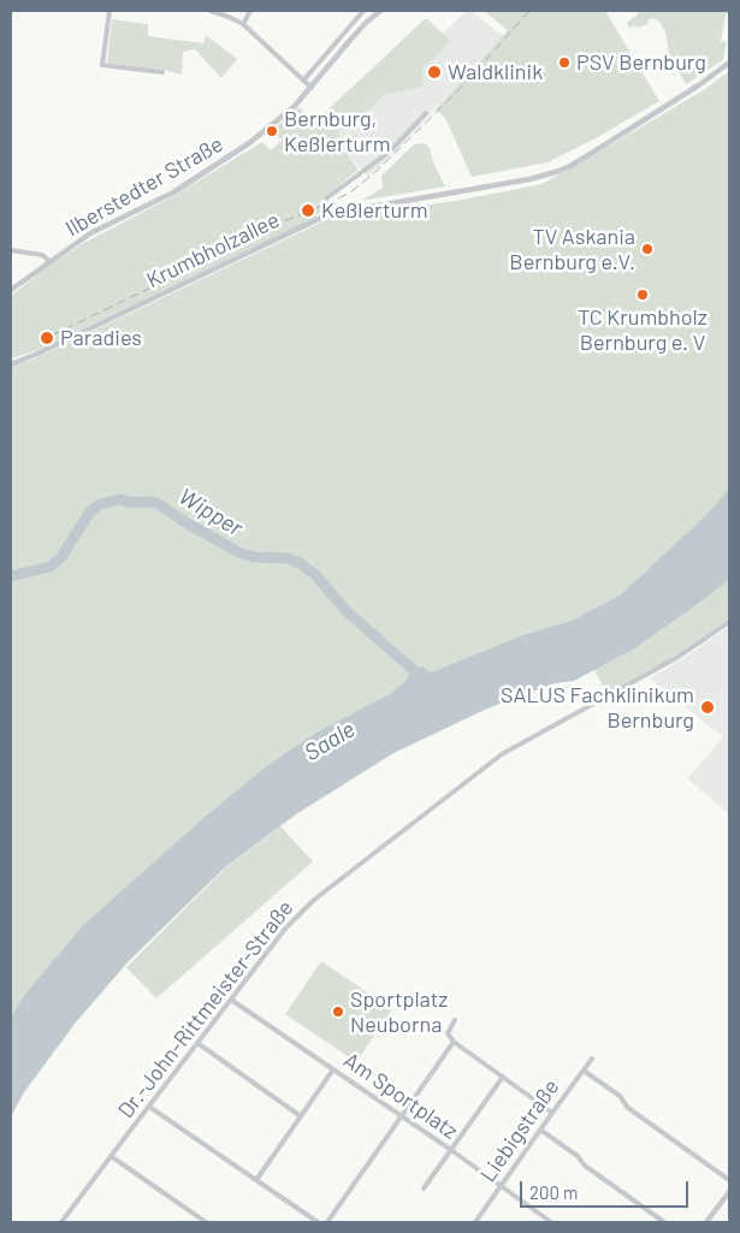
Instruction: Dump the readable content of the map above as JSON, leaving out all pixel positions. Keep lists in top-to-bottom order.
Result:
{
  "streets": {
    "street": [
      "Ilberstedter Straße",
      "Krumbholzallee",
      "Dr.-John-Rittmeister-Straße",
      "Am Sportplatz",
      "Liebigstraße"
    ]
  },
  "crossings": [
    ["Dr.-John-Rittmeister-Straße", "Am Sportplatz"],
    ["Am Sportplatz", "Liebigstraße"]
  ],
  "water": ["Wipper", "Saale"],
  "places": [
    "PSV Bernburg",
    "Waldklinik",
    "Bernburg, Keßlerturm",
    "Keßlerturm",
    "TV Askania Bernburg e.V.",
    "TC Krumbholz Bernburg e. V",
    "Paradies",
    "SALUS Fachklinikum Bernburg",
    "Sportplatz Neuborna"
  ],
  "scale_bar": "200 m"
}
